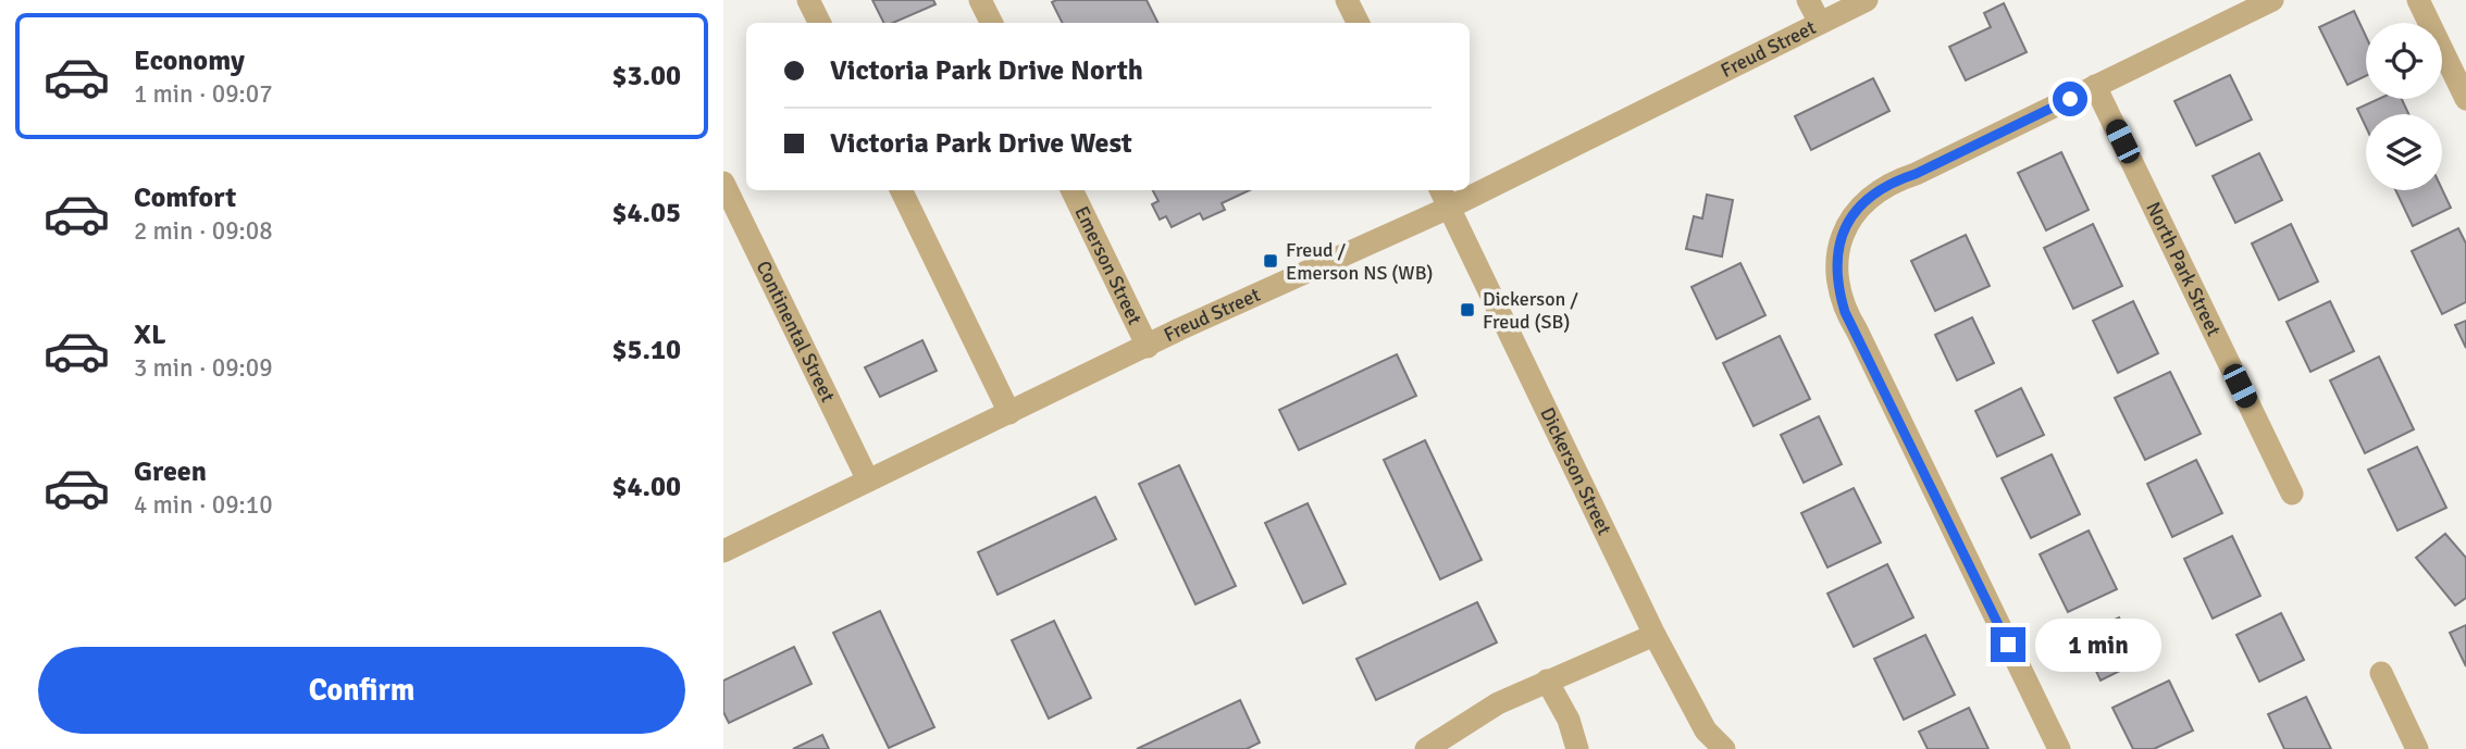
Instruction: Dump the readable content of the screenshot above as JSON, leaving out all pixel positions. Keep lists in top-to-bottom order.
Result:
{
  "streets": {
    "street": [
      "Freud Street",
      "Emerson Street",
      "North Park Street",
      "Continental Street",
      "Dickerson Street"
    ]
  },
  "crossings": [
    ["Freud Street", "Emerson Street"],
    ["Freud Street", "Continental Street"],
    ["Freud Street", "Dickerson Street"]
  ],
  "places": {
    "transit": ["Freud / Emerson NS (WB)", "Dickerson / Freud (SB)"]
  },
  "page": {
    "list": [
      {
        "name": "Economy",
        "note": "1 min · 09:07",
        "value": "$3.00"
      },
      {
        "name": "Comfort",
        "note": "2 min · 09:08",
        "value": "$4.05"
      },
      {
        "name": "XL",
        "note": "3 min · 09:09",
        "value": "$5.10"
      },
      {
        "name": "Green",
        "note": "4 min · 09:10",
        "value": "$4.00"
      }
    ],
    "banner": ["Victoria Park Drive North", "Victoria Park Drive West"],
    "bubble": "1 min",
    "buttons": "Confirm"
  }
}
